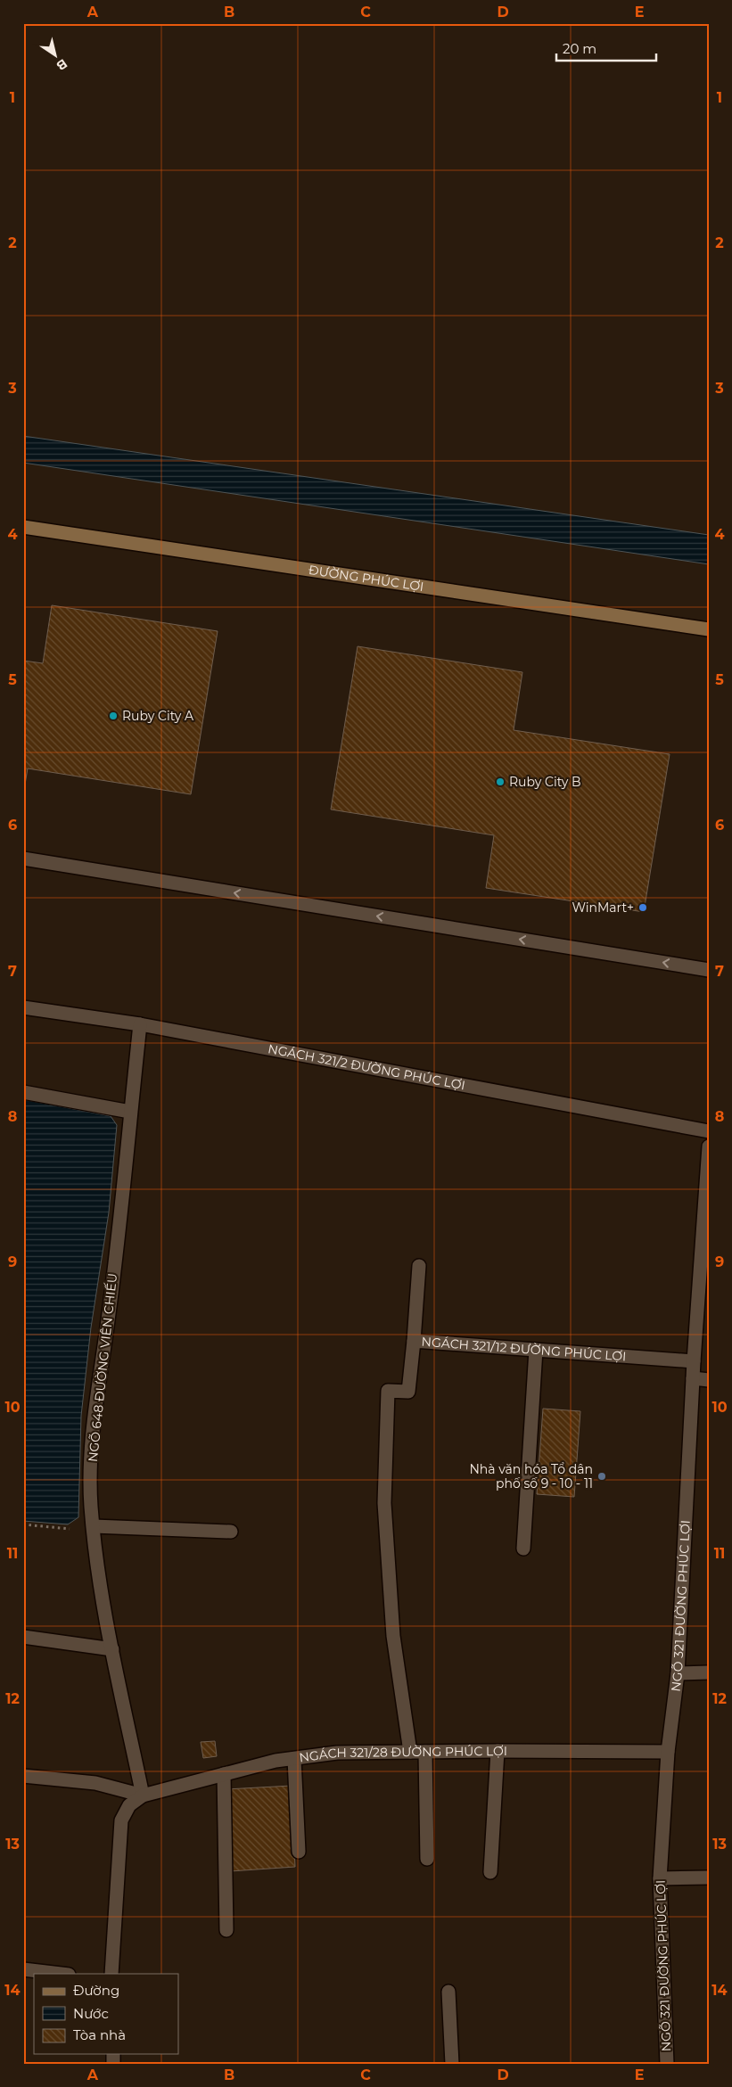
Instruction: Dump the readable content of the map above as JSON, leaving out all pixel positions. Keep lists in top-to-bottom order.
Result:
{
  "streets": {
    "street": [
      "ĐƯỜNG PHÚC LỢI",
      "NGÁCH 321/2 ĐƯỜNG PHÚC LỢI",
      "NGÁCH 321/12 ĐƯỜNG PHÚC LỢI",
      "NGÕ 648 ĐƯỜNG VIÊN CHIẾU",
      "NGÕ 321 ĐƯỜNG PHÚC LỢI",
      "NGÁCH 321/28 ĐƯỜNG PHÚC LỢI"
    ]
  },
  "crossings": [
    ["NGÁCH 321/2 ĐƯỜNG PHÚC LỢI", "NGÕ 648 ĐƯỜNG VIÊN CHIẾU"],
    ["NGÁCH 321/12 ĐƯỜNG PHÚC LỢI", "NGÕ 321 ĐƯỜNG PHÚC LỢI"],
    ["NGÁCH 321/12 ĐƯỜNG PHÚC LỢI", "NGÁCH 321/28 ĐƯỜNG PHÚC LỢI"],
    ["NGÕ 648 ĐƯỜNG VIÊN CHIẾU", "NGÁCH 321/28 ĐƯỜNG PHÚC LỢI"],
    ["NGÕ 321 ĐƯỜNG PHÚC LỢI", "NGÁCH 321/28 ĐƯỜNG PHÚC LỢI"]
  ],
  "places": [
    "Ruby City A",
    "Ruby City B",
    "WinMart+",
    "Nhà văn hóa Tổ dân phố số 9 - 10 - 11"
  ],
  "legend": ["Đường", "Nước", "Tòa nhà"],
  "scale_bar": "20 m",
  "north": "bottom right",
  "grid": {
    "columns": [
      "A",
      "B",
      "C",
      "D",
      "E"
    ],
    "rows": [
      "1",
      "2",
      "3",
      "4",
      "5",
      "6",
      "7",
      "8",
      "9",
      "10",
      "11",
      "12",
      "13",
      "14"
    ]
  }
}
